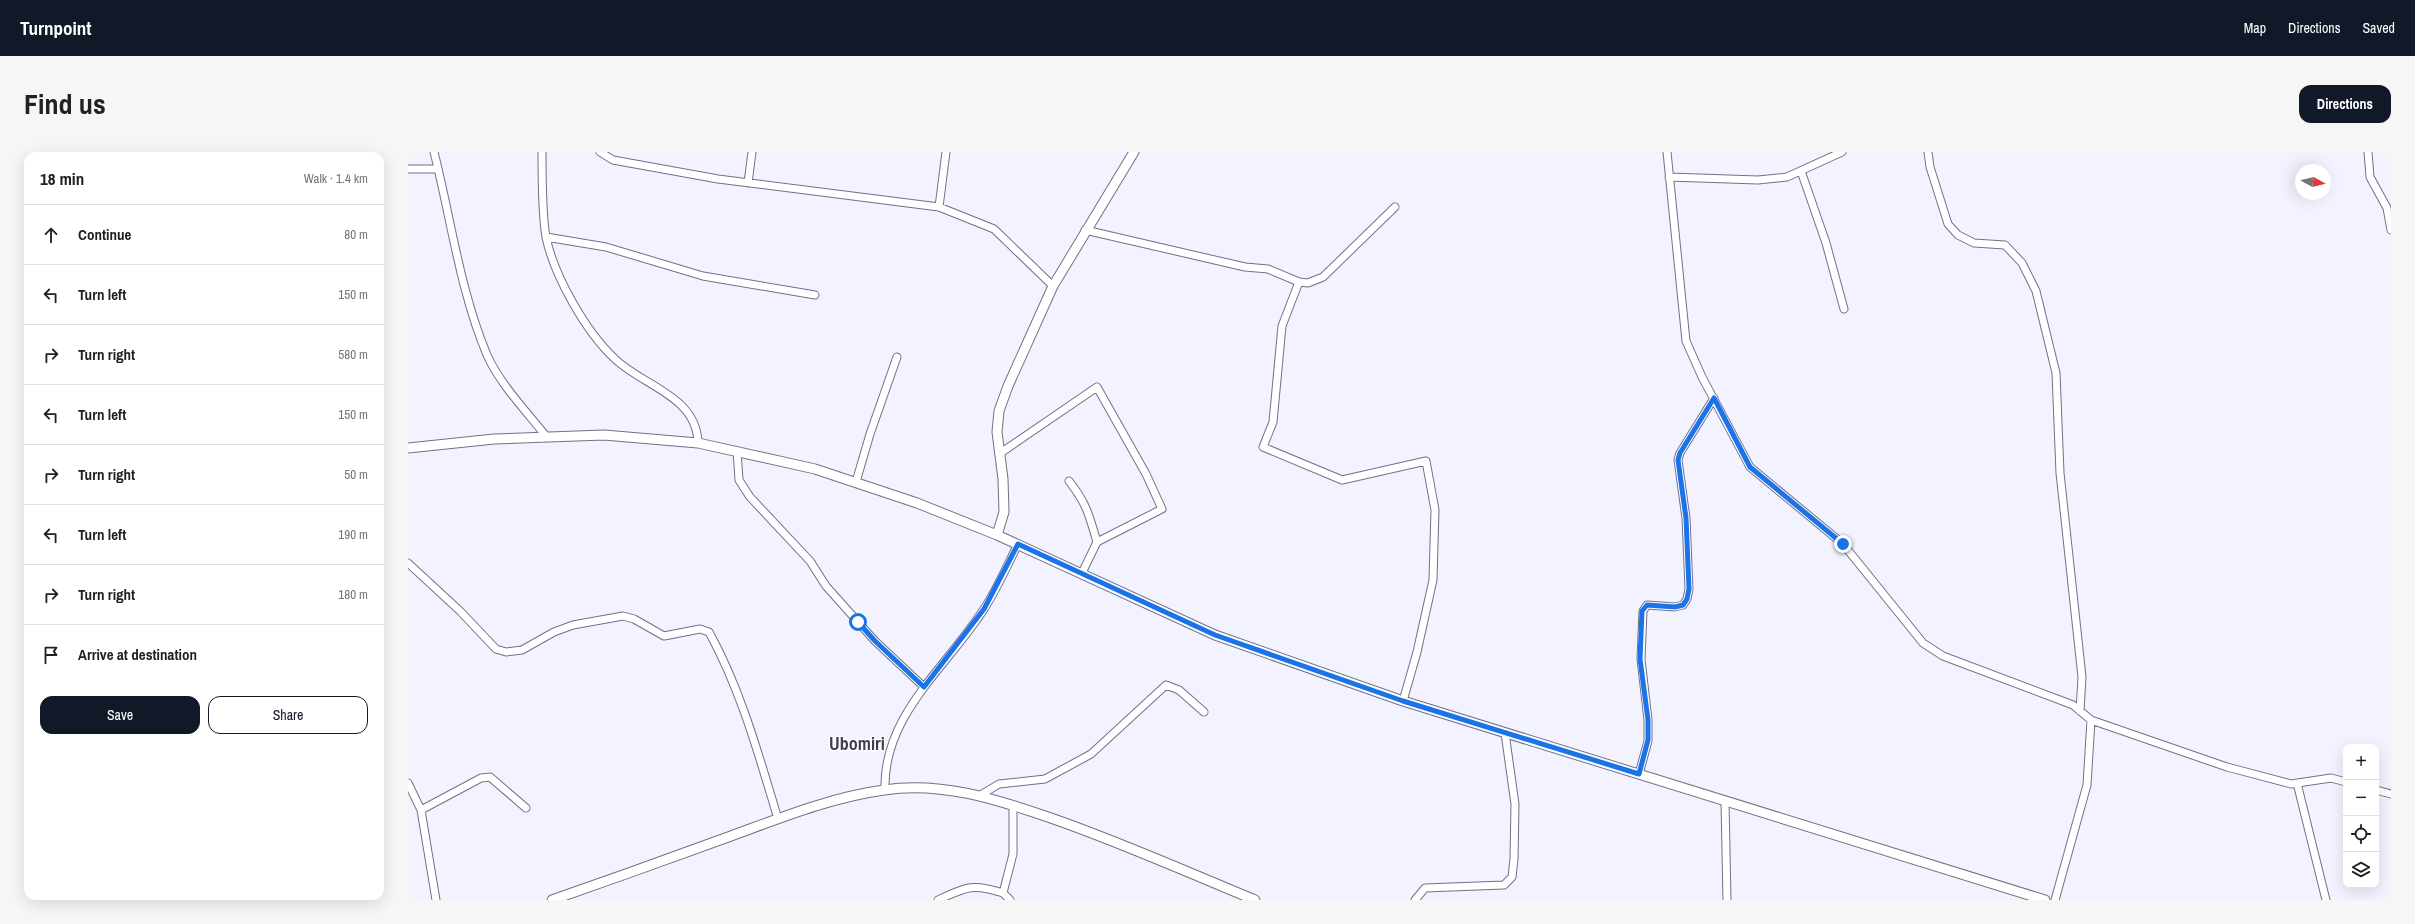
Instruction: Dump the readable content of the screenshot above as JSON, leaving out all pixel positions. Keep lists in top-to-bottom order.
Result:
{
  "districts": ["Ubomiri"],
  "north": "right",
  "page": {
    "header": "Turnpoint",
    "nav": ["Map", "Directions", "Saved"],
    "title": "Find us",
    "buttons": [
      "Directions",
      ["Save", "Share"]
    ],
    "heading": ["18 min", "Walk · 1.4 km"],
    "list": [
      ["Continue", "80 m"],
      ["Turn left", "150 m"],
      ["Turn right", "580 m"],
      ["Turn left", "150 m"],
      ["Turn right", "50 m"],
      ["Turn left", "190 m"],
      ["Turn right", "180 m"],
      "Arrive at destination"
    ],
    "map_buttons": ["+", "−"]
  }
}
